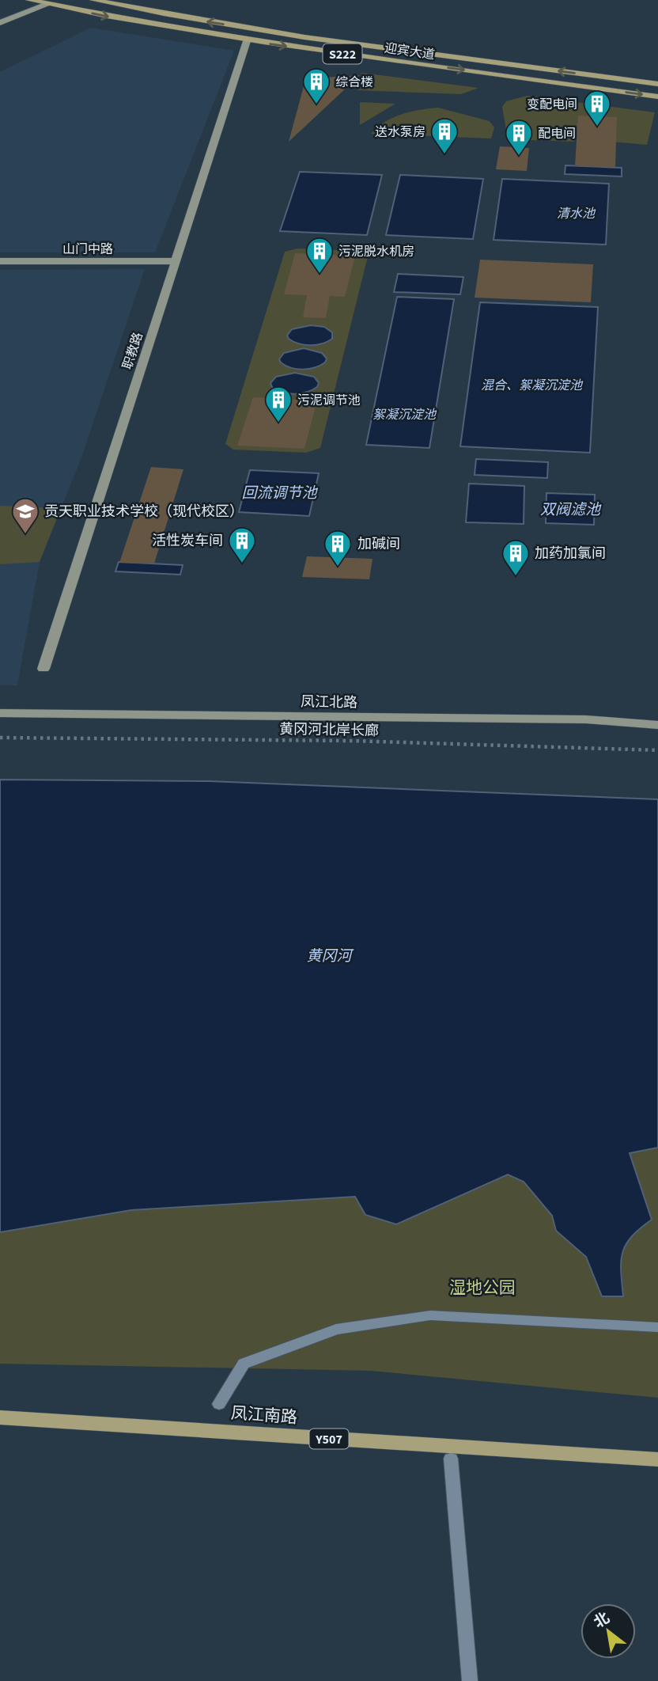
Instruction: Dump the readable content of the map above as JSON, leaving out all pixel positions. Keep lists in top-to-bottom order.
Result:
{
  "streets": {
    "main road": [
      "迎宾大道",
      "S222",
      "凤江南路",
      "Y507"
    ],
    "street": ["山门中路", "职教路", "凤江北路"],
    "path": ["黄冈河北岸长廊"]
  },
  "crossings": [
    ["迎宾大道", "职教路"],
    ["山门中路", "职教路"]
  ],
  "water": [
    "清水池",
    "混合、絮凝沉淀池",
    "絮凝沉淀池",
    "回流调节池",
    "双阀滤池",
    "黄冈河"
  ],
  "parks": ["湿地公园"],
  "places": {
    "building": [
      "综合楼",
      "变配电间",
      "送水泵房",
      "配电间",
      "污泥脱水机房",
      "污泥调节池",
      "活性炭车间",
      "加碱间",
      "加药加氯间"
    ],
    "school or university": ["贡天职业技术学校（现代校区）"]
  },
  "north": "top left"
}
